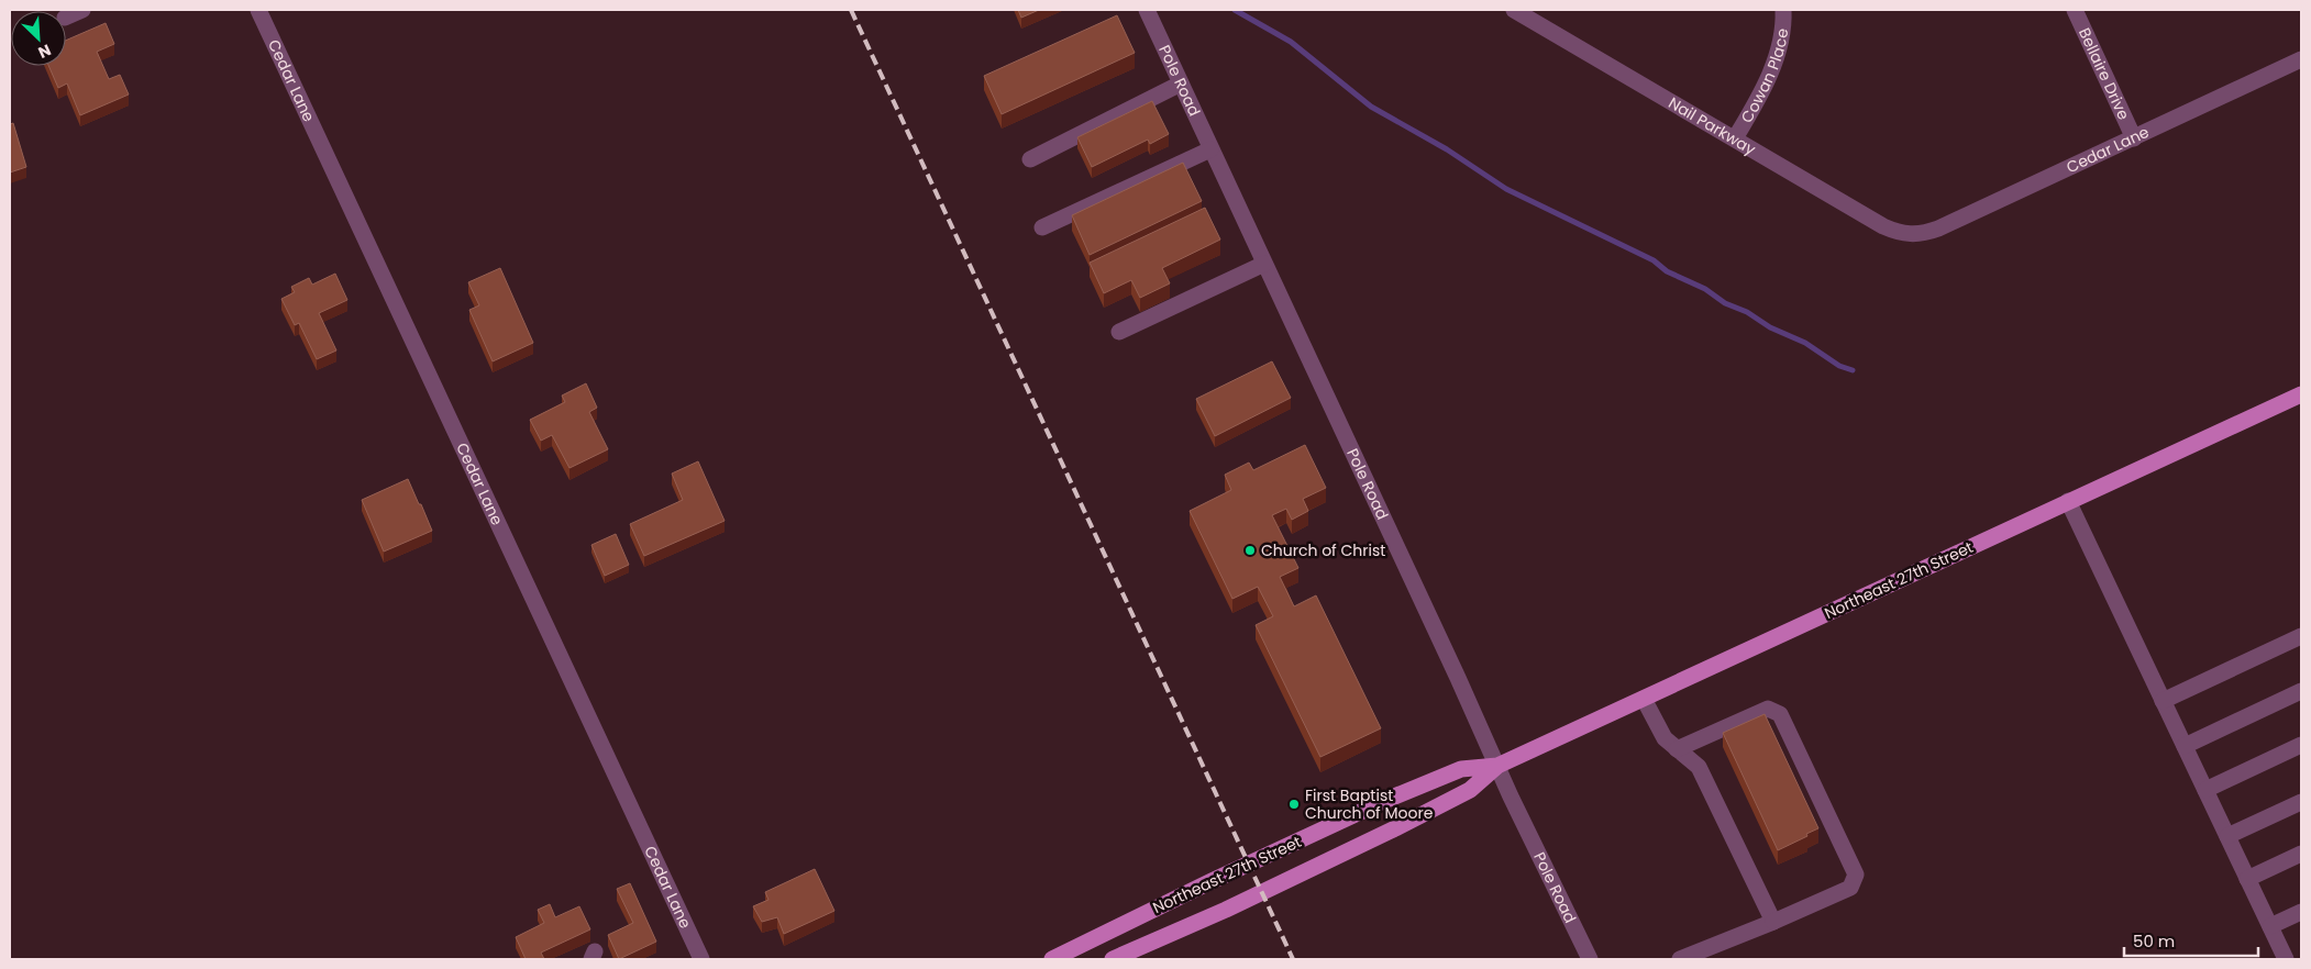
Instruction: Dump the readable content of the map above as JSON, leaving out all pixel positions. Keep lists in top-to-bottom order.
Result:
{
  "streets": {
    "main road": ["Northeast 27th Street"],
    "street": [
      "Bellaire Drive",
      "Cowan Place",
      "Cedar Lane",
      "Pole Road",
      "Nail Parkway"
    ]
  },
  "crossings": [
    ["Bellaire Drive", "Cedar Lane"],
    ["Cowan Place", "Nail Parkway"],
    ["Cedar Lane", "Nail Parkway"],
    ["Pole Road", "Northeast 27th Street"]
  ],
  "places": ["Church of Christ", "First Baptist Church of Moore"],
  "scale_bar": "50 m",
  "north": "bottom right"
}
